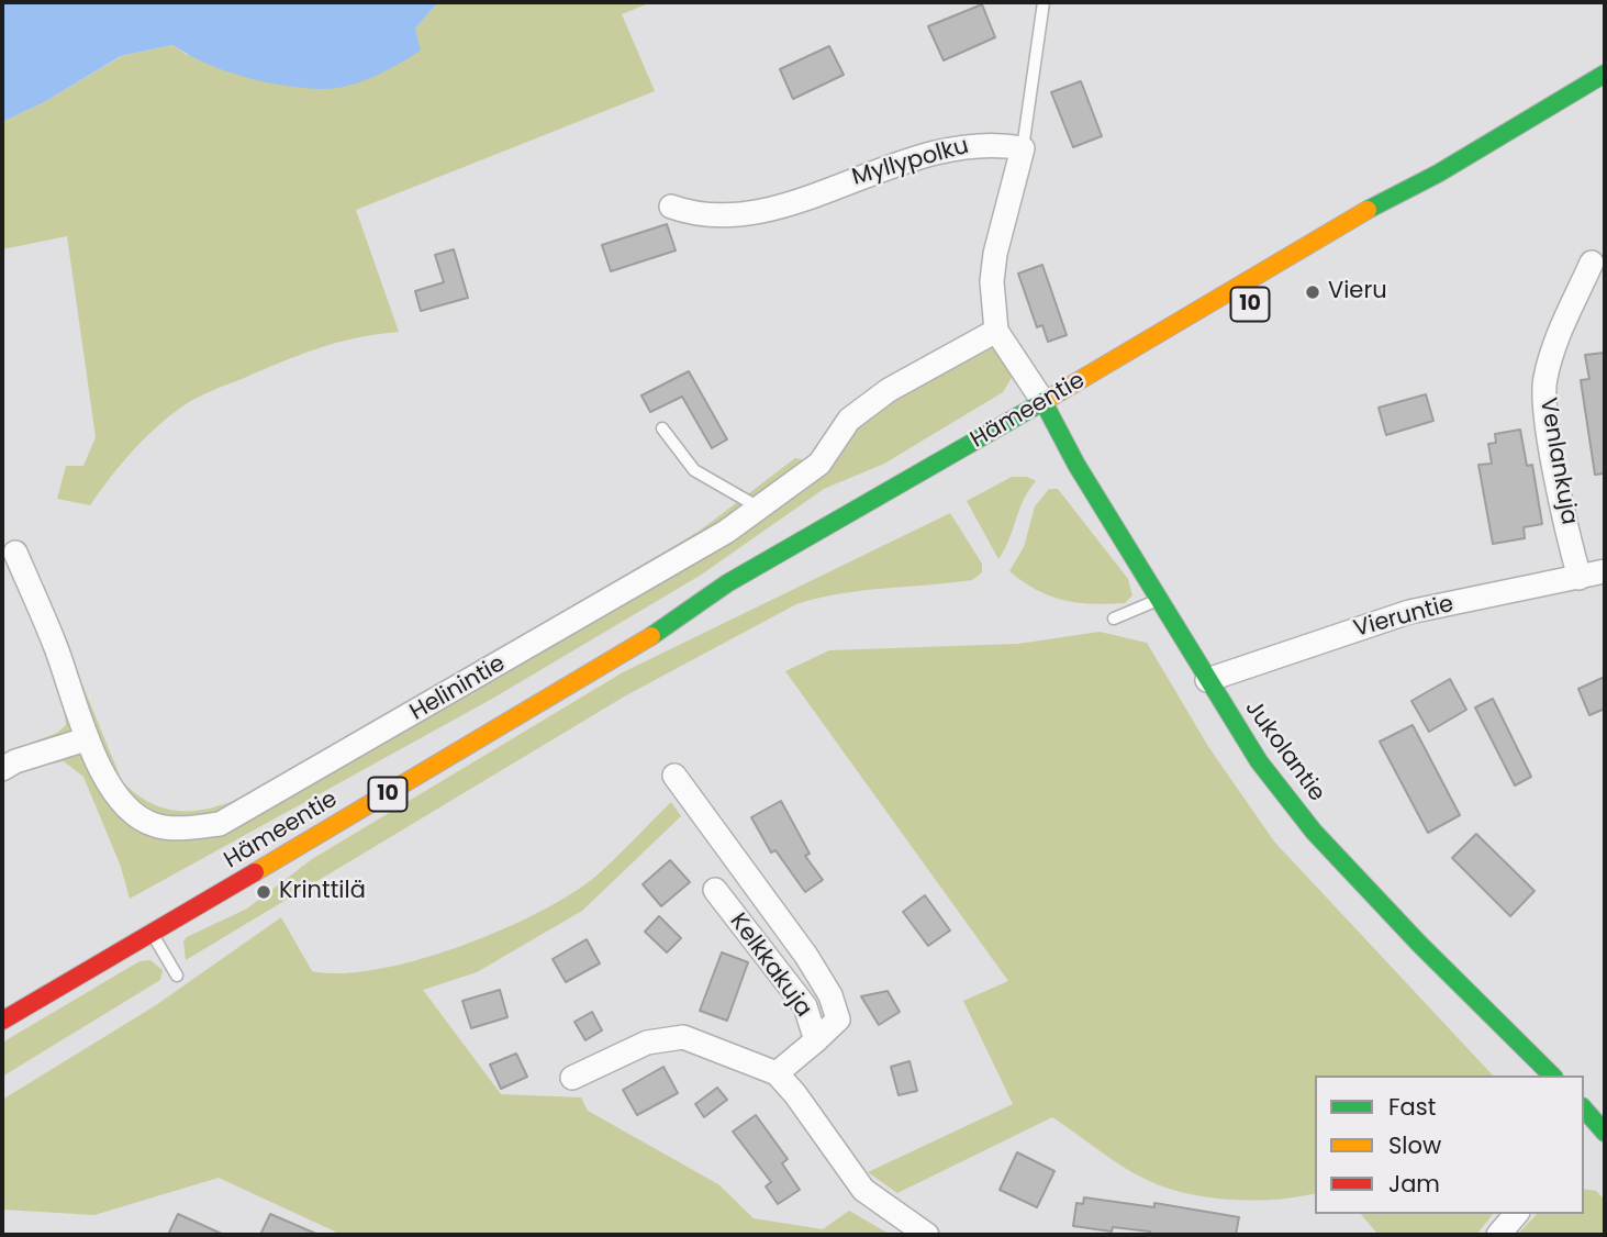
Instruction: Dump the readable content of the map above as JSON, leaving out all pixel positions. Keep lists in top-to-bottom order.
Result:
{
  "streets": {
    "main road": ["10", "Hämeentie", "Jukolantie"],
    "street": [
      "Myllypolku",
      "Venlankuja",
      "Vieruntie",
      "Helinintie",
      "Kelkkakuja"
    ]
  },
  "crossings": [
    ["Hämeentie", "Jukolantie"],
    ["Venlankuja", "Vieruntie"],
    ["Vieruntie", "Jukolantie"]
  ],
  "places": ["Vieru", "Krinttilä"],
  "legend": ["Fast", "Slow", "Jam"]
}
